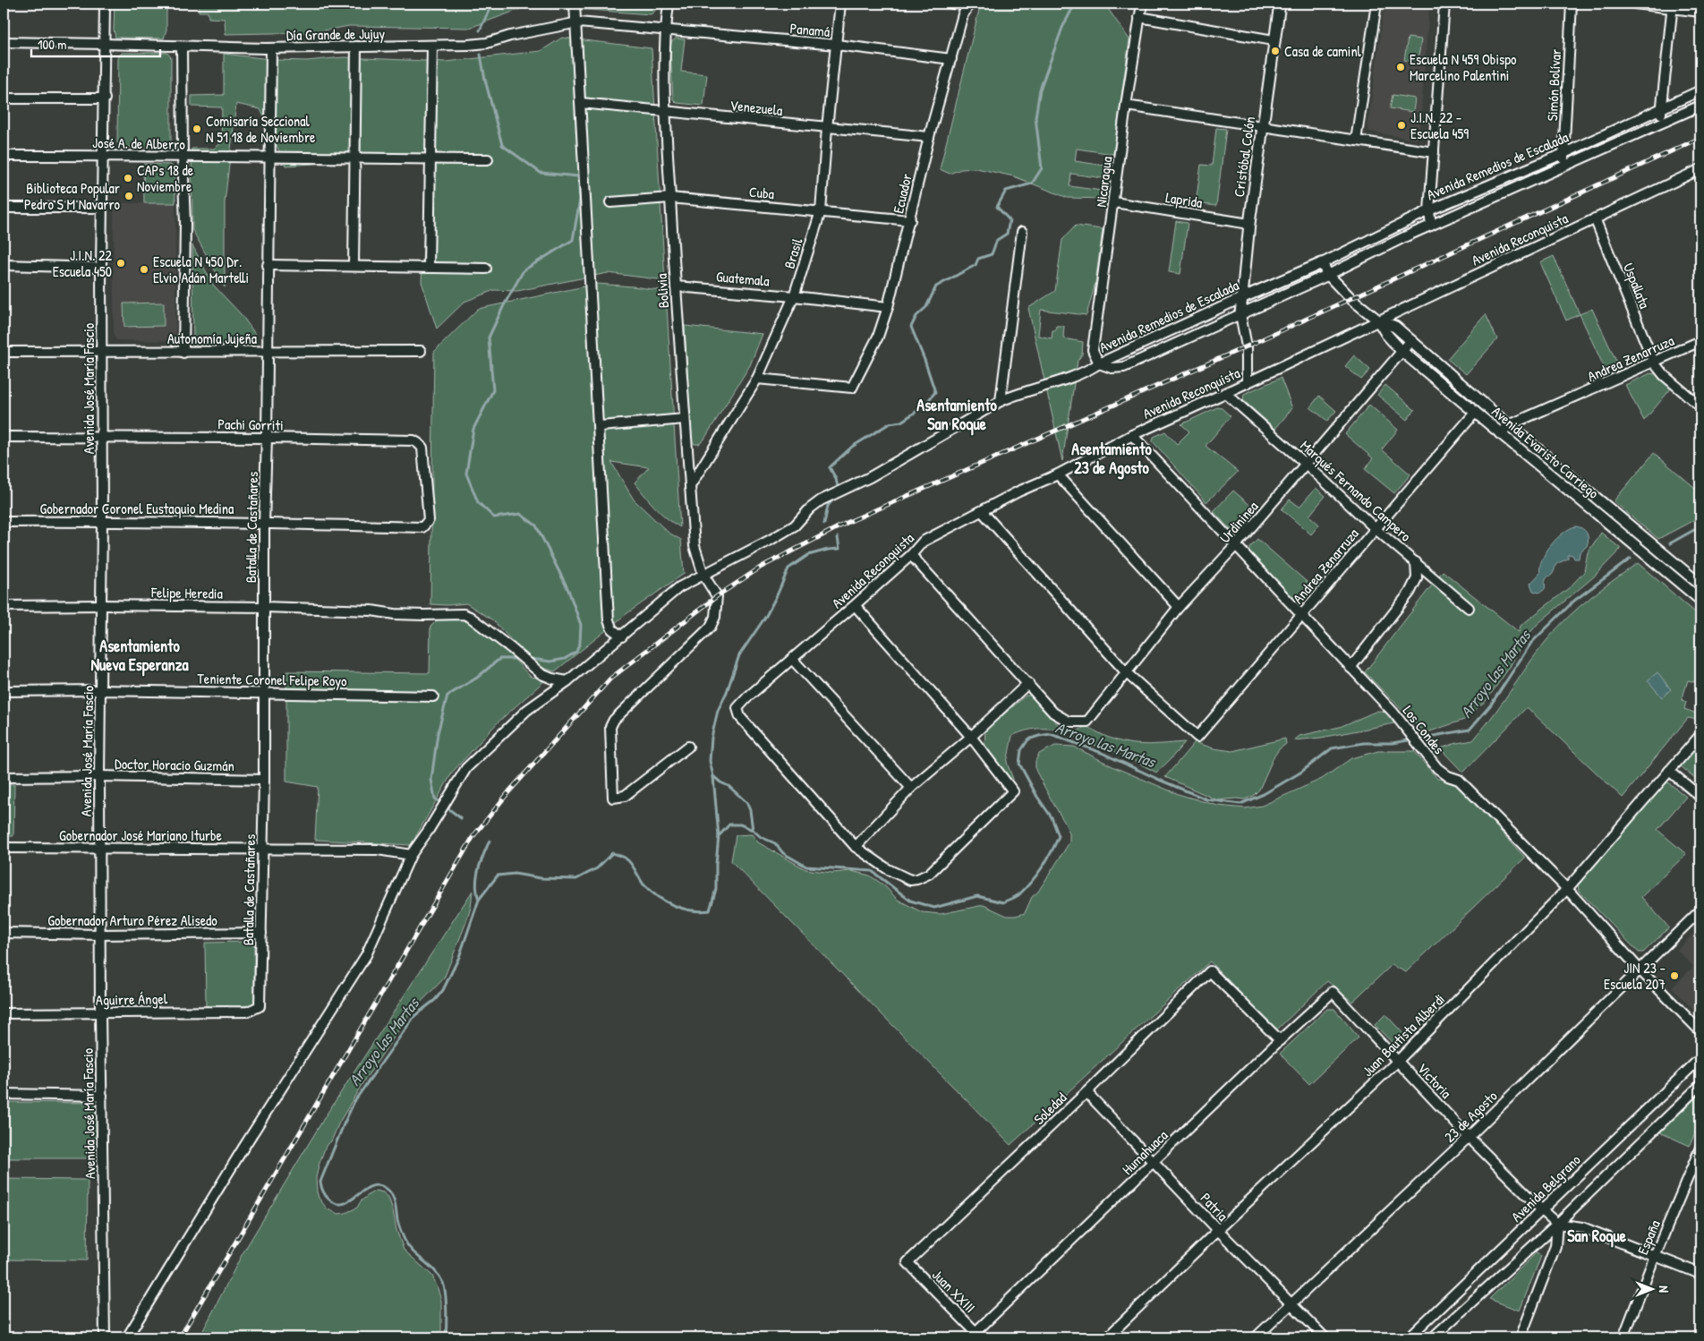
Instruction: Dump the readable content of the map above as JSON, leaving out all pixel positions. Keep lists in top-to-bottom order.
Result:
{
  "streets": {
    "street": [
      "Panamá",
      "Día Grande de Jujuy",
      "Simón Bolívar",
      "Venezuela",
      "José A. de Alberro",
      "Cristóbal Colón",
      "Avenida Remedios de Escalada",
      "Nicaragua",
      "Cuba",
      "Ecuador",
      "Laprida",
      "Avenida Reconquista",
      "Brasil",
      "Guatemala",
      "Uspallata",
      "Bolivia",
      "Autonomía Jujeña",
      "Andrea Zenarruza",
      "Avenida José María Fascio",
      "Pachi Gorriti",
      "Avenida Evaristo Carriego",
      "Marqués Fernando Campero",
      "Gobernador Coronel Eustaquio Medina",
      "Urdininea",
      "Batalla de Castañares",
      "Felipe Heredia",
      "Teniente Coronel Felipe Royo",
      "Los Condes",
      "Doctor Horacio Guzmán",
      "Gobernador José Mariano Iturbe",
      "Gobernador Arturo Pérez Alisedo",
      "Aguirre Ángel",
      "Juan Bautista Alberdi",
      "Victoria",
      "Soledad",
      "23 de Agosto",
      "Humahuaca",
      "Avenida Belgrano",
      "Patria",
      "España",
      "Juan XXIII"
    ]
  },
  "crossings": [
    ["Panamá", "Día Grande de Jujuy"],
    ["Panamá", "Ecuador"],
    ["Panamá", "Brasil"],
    ["Panamá", "Bolivia"],
    ["Día Grande de Jujuy", "Bolivia"],
    ["Día Grande de Jujuy", "Avenida José María Fascio"],
    ["Día Grande de Jujuy", "Batalla de Castañares"],
    ["Simón Bolívar", "Avenida Remedios de Escalada"],
    ["Venezuela", "Ecuador"],
    ["Venezuela", "Brasil"],
    ["Venezuela", "Bolivia"],
    ["José A. de Alberro", "Avenida José María Fascio"],
    ["José A. de Alberro", "Batalla de Castañares"],
    ["Cristóbal Colón", "Avenida Remedios de Escalada"],
    ["Cristóbal Colón", "Laprida"],
    ["Avenida Remedios de Escalada", "Nicaragua"],
    ["Avenida Remedios de Escalada", "Avenida Evaristo Carriego"],
    ["Nicaragua", "Laprida"],
    ["Cuba", "Ecuador"],
    ["Cuba", "Brasil"],
    ["Cuba", "Bolivia"],
    ["Ecuador", "Brasil"],
    ["Ecuador", "Guatemala"],
    ["Avenida Reconquista", "Uspallata"],
    ["Avenida Reconquista", "Avenida Evaristo Carriego"],
    ["Avenida Reconquista", "Marqués Fernando Campero"],
    ["Avenida Reconquista", "Los Condes"],
    ["Brasil", "Guatemala"],
    ["Brasil", "Bolivia"],
    ["Guatemala", "Bolivia"],
    ["Uspallata", "Andrea Zenarruza"],
    ["Autonomía Jujeña", "Avenida José María Fascio"],
    ["Autonomía Jujeña", "Batalla de Castañares"],
    ["Andrea Zenarruza", "Avenida Evaristo Carriego"],
    ["Andrea Zenarruza", "Marqués Fernando Campero"],
    ["Andrea Zenarruza", "Urdininea"],
    ["Andrea Zenarruza", "Los Condes"],
    ["Avenida José María Fascio", "Pachi Gorriti"],
    ["Avenida José María Fascio", "Gobernador Coronel Eustaquio Medina"],
    ["Avenida José María Fascio", "Felipe Heredia"],
    ["Avenida José María Fascio", "Teniente Coronel Felipe Royo"],
    ["Avenida José María Fascio", "Doctor Horacio Guzmán"],
    ["Avenida José María Fascio", "Gobernador José Mariano Iturbe"],
    ["Avenida José María Fascio", "Gobernador Arturo Pérez Alisedo"],
    ["Avenida José María Fascio", "Aguirre Ángel"],
    ["Pachi Gorriti", "Gobernador Coronel Eustaquio Medina"],
    ["Pachi Gorriti", "Batalla de Castañares"],
    ["Avenida Evaristo Carriego", "Urdininea"],
    ["Marqués Fernando Campero", "Urdininea"],
    ["Gobernador Coronel Eustaquio Medina", "Batalla de Castañares"],
    ["Urdininea", "Los Condes"],
    ["Batalla de Castañares", "Felipe Heredia"],
    ["Batalla de Castañares", "Teniente Coronel Felipe Royo"],
    ["Batalla de Castañares", "Doctor Horacio Guzmán"],
    ["Batalla de Castañares", "Gobernador José Mariano Iturbe"],
    ["Batalla de Castañares", "Gobernador Arturo Pérez Alisedo"],
    ["Batalla de Castañares", "Aguirre Ángel"],
    ["Los Condes", "Juan Bautista Alberdi"],
    ["Los Condes", "23 de Agosto"],
    ["Juan Bautista Alberdi", "Victoria"],
    ["Juan Bautista Alberdi", "Patria"],
    ["Victoria", "23 de Agosto"],
    ["Victoria", "Humahuaca"],
    ["Victoria", "Avenida Belgrano"],
    ["Soledad", "Humahuaca"],
    ["Soledad", "Patria"],
    ["Soledad", "Juan XXIII"],
    ["23 de Agosto", "Patria"],
    ["Humahuaca", "Patria"],
    ["Humahuaca", "Juan XXIII"]
  ],
  "districts": [
    "Asentamiento San Roque",
    "Asentamiento 23 de Agosto",
    "Asentamiento Nueva Esperanza",
    "San Roque"
  ],
  "water": ["Arroyo las Martas"],
  "places": [
    "Casa de caminl",
    "Escuela N 459 Obispo Marcelino Palentini",
    "J.I.N. 22 - Escuela 459",
    "Comisaría Seccional N 51 18 de Noviembre",
    "CAPs 18 de Noviembre",
    "Biblioteca Popular Pedro S M Navarro",
    "J.I.N. 22 Escuela 450",
    "Escuela N 450 Dr. Elvio Adán Martelli",
    "JIN 23 - Escuela 207"
  ],
  "scale_bar": "100 m",
  "north": "right"
}
